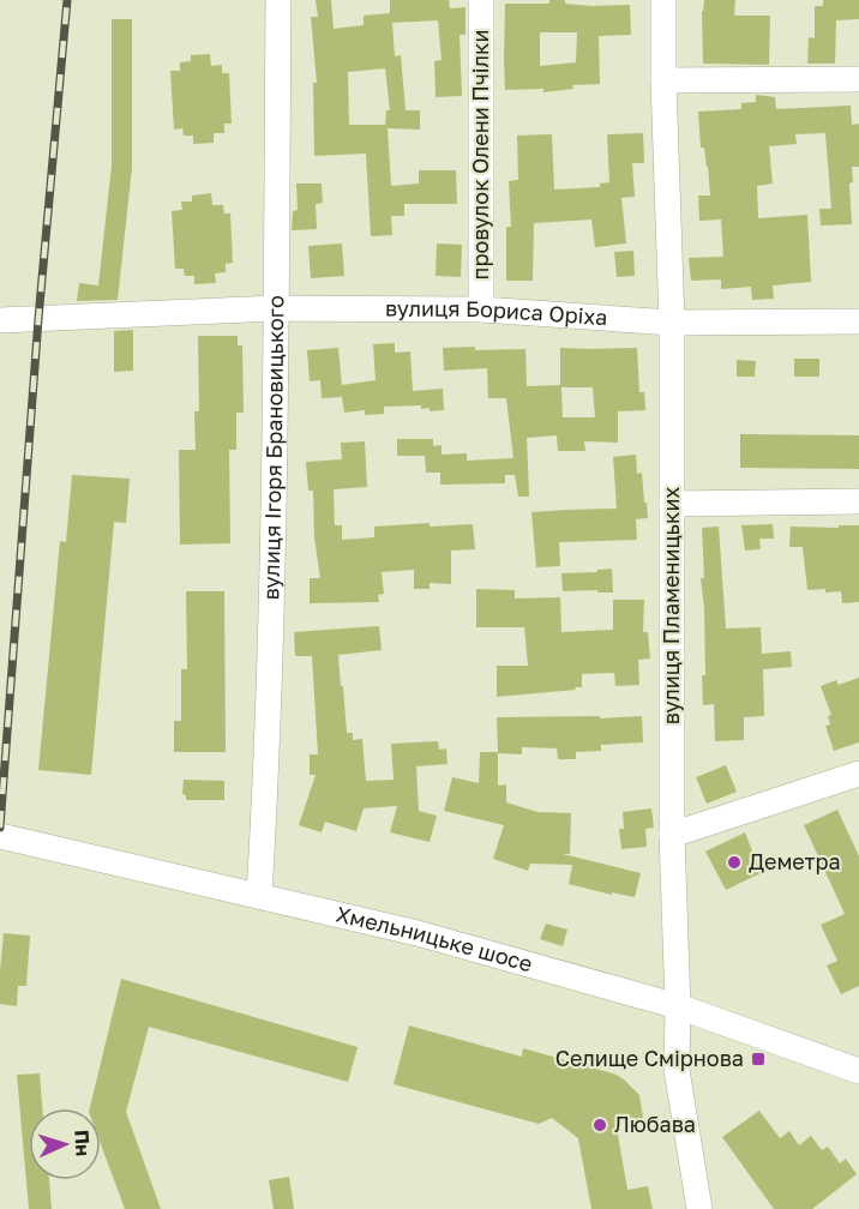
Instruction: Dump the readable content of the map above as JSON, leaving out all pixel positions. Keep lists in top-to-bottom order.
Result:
{
  "streets": {
    "street": [
      "провулок Олени Пчілки",
      "вулиця Бориса Оріха",
      "вулиця Ігоря Брановицького",
      "вулиця Пламеницьких",
      "Хмельницьке шосе"
    ]
  },
  "crossings": [
    ["провулок Олени Пчілки", "вулиця Бориса Оріха"],
    ["вулиця Бориса Оріха", "вулиця Ігоря Брановицького"],
    ["вулиця Бориса Оріха", "вулиця Пламеницьких"],
    ["вулиця Ігоря Брановицького", "Хмельницьке шосе"],
    ["вулиця Пламеницьких", "Хмельницьке шосе"]
  ],
  "places": {
    "other": ["Деметра", "Любава"],
    "transit": ["Селище Смірнова"]
  },
  "north": "right"
}
